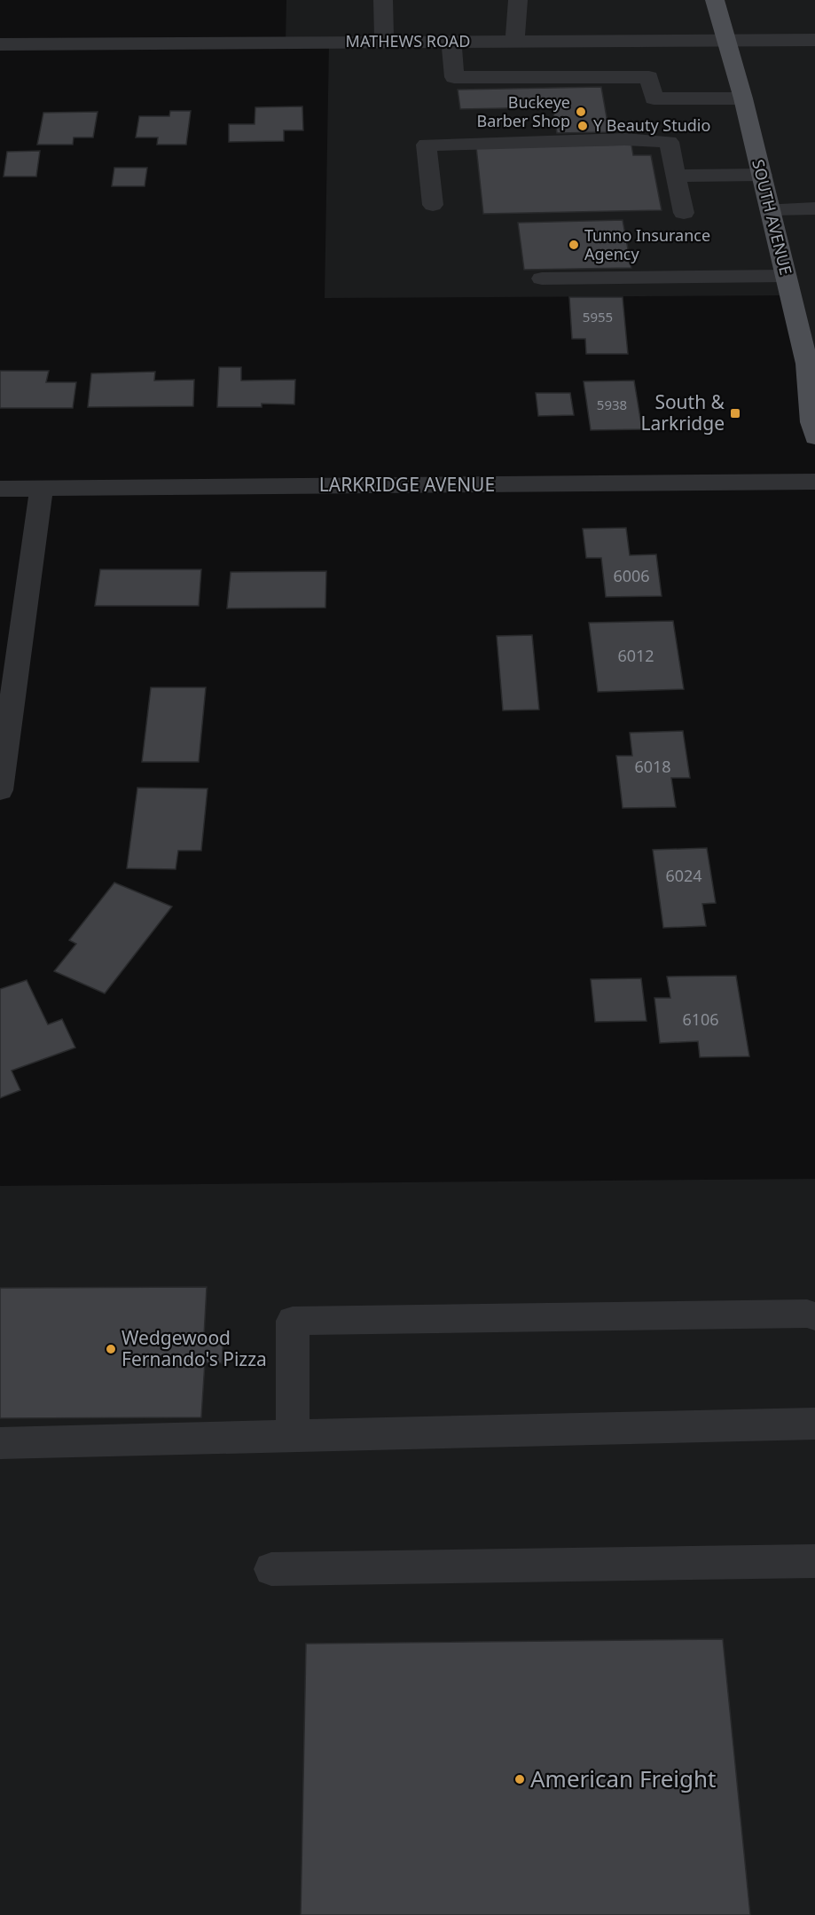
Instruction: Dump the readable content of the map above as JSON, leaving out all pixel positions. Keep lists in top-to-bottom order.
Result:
{
  "streets": {
    "main road": ["SOUTH AVENUE"],
    "street": ["MATHEWS ROAD", "LARKRIDGE AVENUE"]
  },
  "crossings": [
    ["MATHEWS ROAD", "SOUTH AVENUE"]
  ],
  "places": {
    "other": [
      "Buckeye Barber Shop",
      "Y Beauty Studio",
      "Tunno Insurance Agency",
      "Wedgewood Fernando's Pizza",
      "American Freight"
    ],
    "transit": ["South & Larkridge"]
  },
  "house_numbers": [
    "5955",
    "5938",
    "6006",
    "6012",
    "6018",
    "6024",
    "6106"
  ]
}
